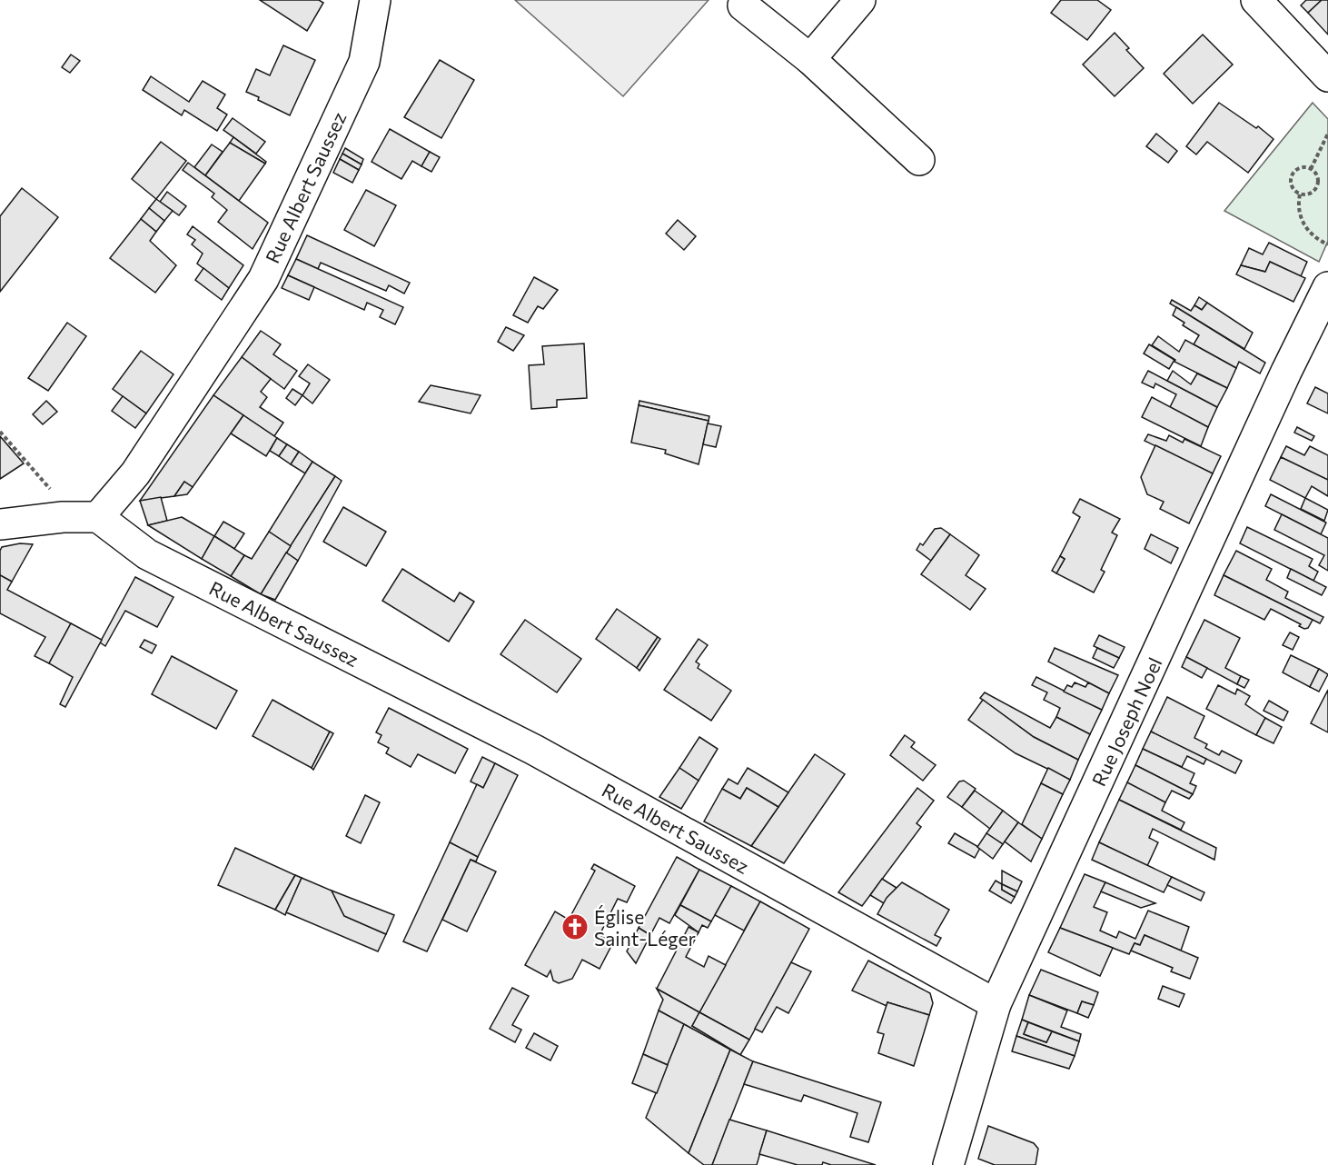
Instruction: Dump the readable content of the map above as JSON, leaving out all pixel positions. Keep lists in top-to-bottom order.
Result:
{
  "streets": {
    "street": ["Rue Albert Saussez", "Rue Joseph Noel"]
  },
  "crossings": [
    ["Rue Albert Saussez", "Rue Joseph Noel"]
  ],
  "places": {
    "church": ["Église Saint-Léger"]
  }
}
